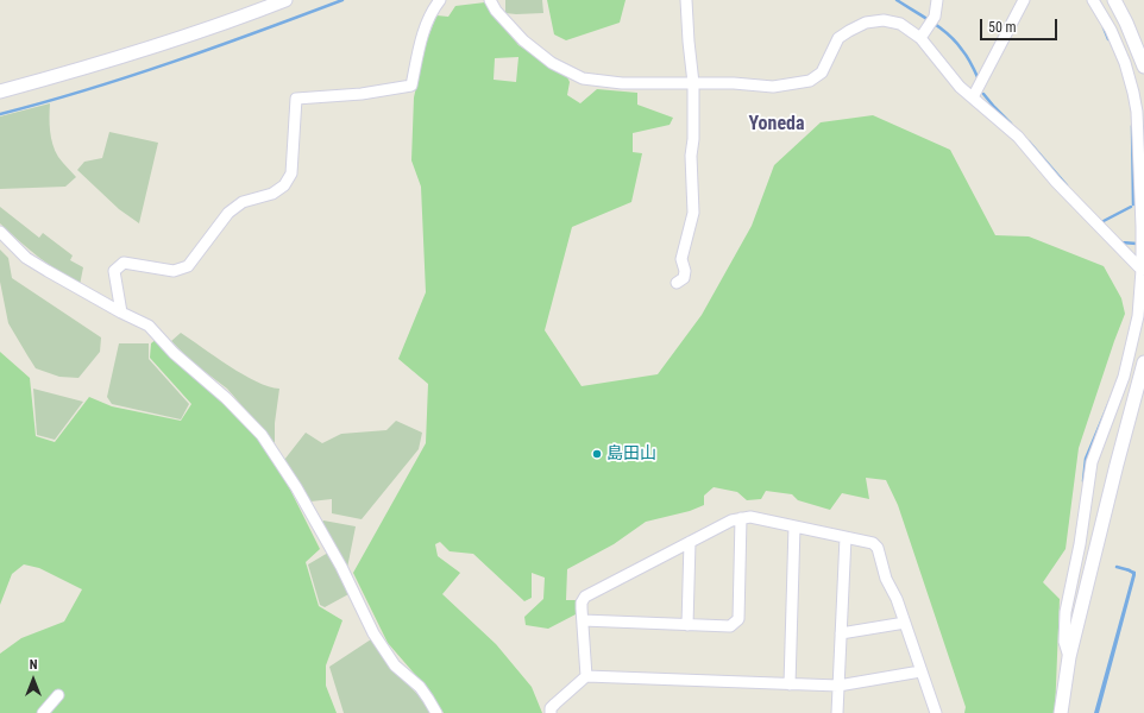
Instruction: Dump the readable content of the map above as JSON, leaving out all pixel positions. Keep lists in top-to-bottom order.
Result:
{
  "districts": ["Yoneda"],
  "places": ["島田山"],
  "scale_bar": "50 m",
  "north": "top"
}
